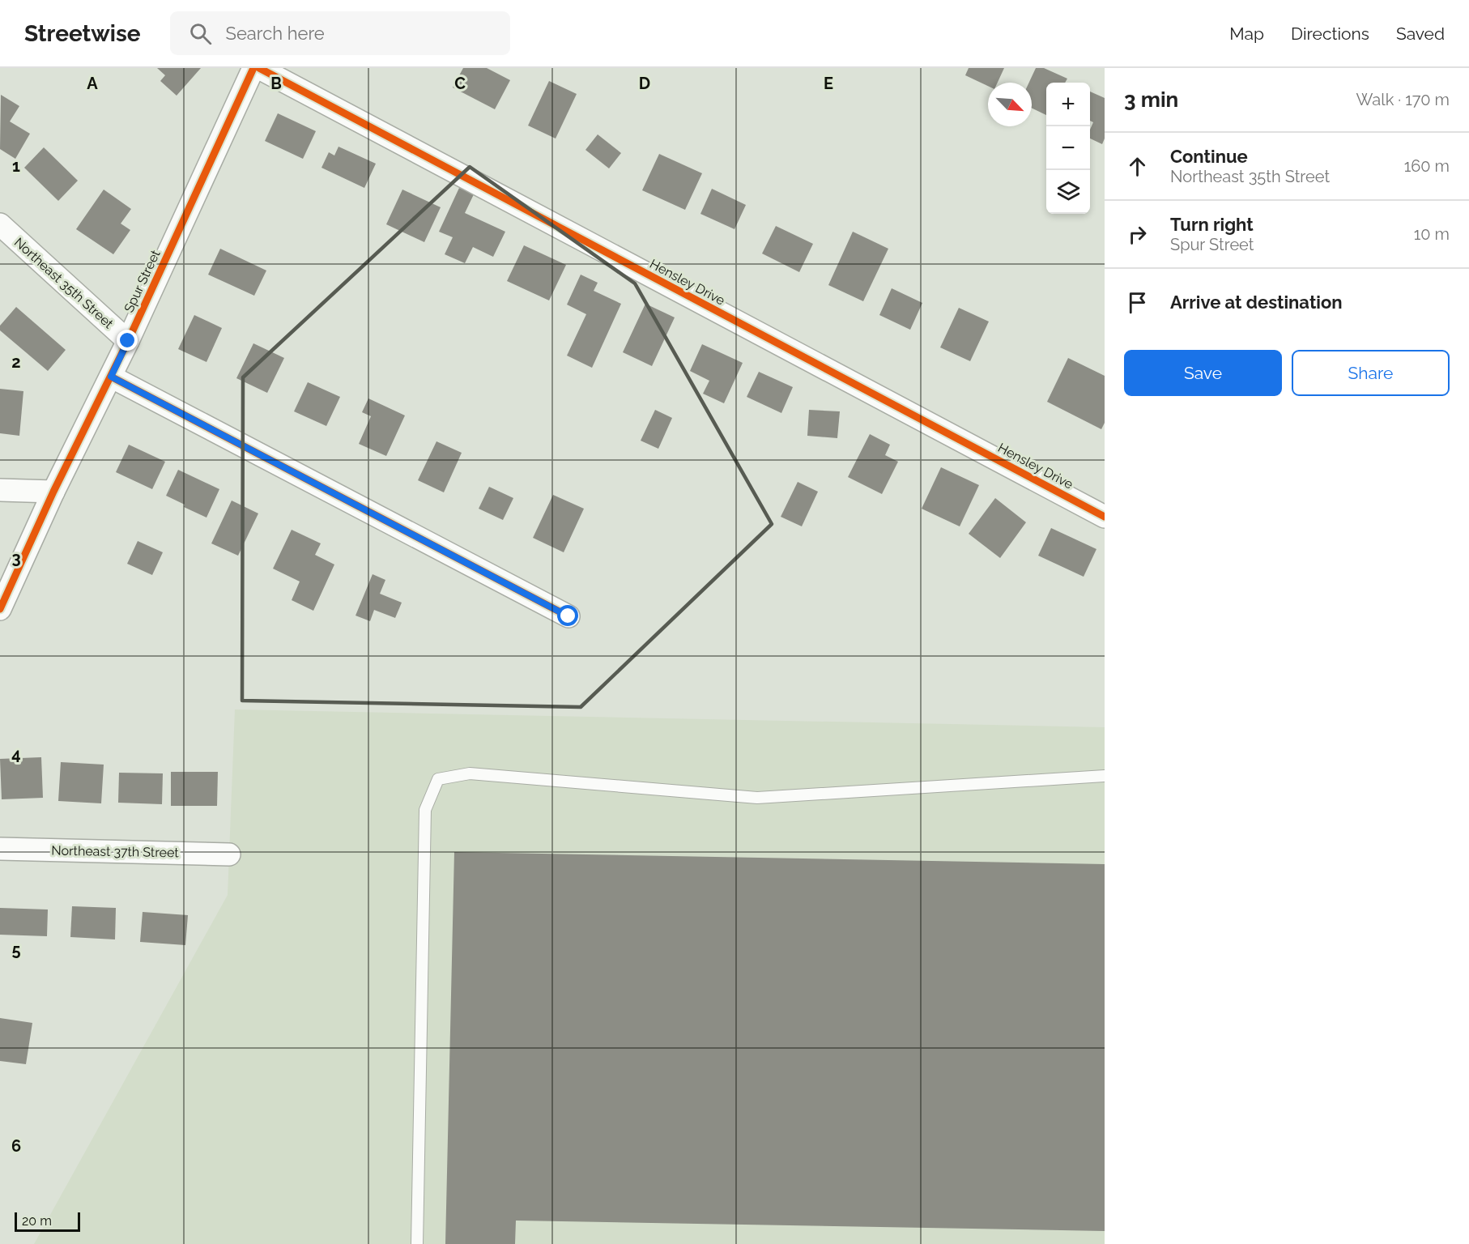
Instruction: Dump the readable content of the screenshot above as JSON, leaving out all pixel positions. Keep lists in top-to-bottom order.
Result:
{
  "streets": {
    "street": [
      "Spur Street",
      "Hensley Drive",
      "Northeast 35th Street",
      "Northeast 37th Street"
    ]
  },
  "crossings": [
    ["Spur Street", "Northeast 35th Street"]
  ],
  "scale_bar": "20 m",
  "north": "bottom right",
  "page": {
    "header": "Streetwise",
    "search": "Search here",
    "nav": ["Map", "Directions", "Saved"],
    "heading": ["3 min", "Walk · 170 m"],
    "map_buttons": ["+", "−"],
    "list": [
      ["Continue", "Northeast 35th Street", "160 m"],
      ["Turn right", "Spur Street", "10 m"],
      "Arrive at destination"
    ],
    "buttons": ["Save", "Share"],
    "scale": "20 m"
  },
  "grid": {
    "columns": [
      "A",
      "B",
      "C",
      "D",
      "E"
    ],
    "rows": [
      "1",
      "2",
      "3",
      "4",
      "5",
      "6"
    ]
  }
}
